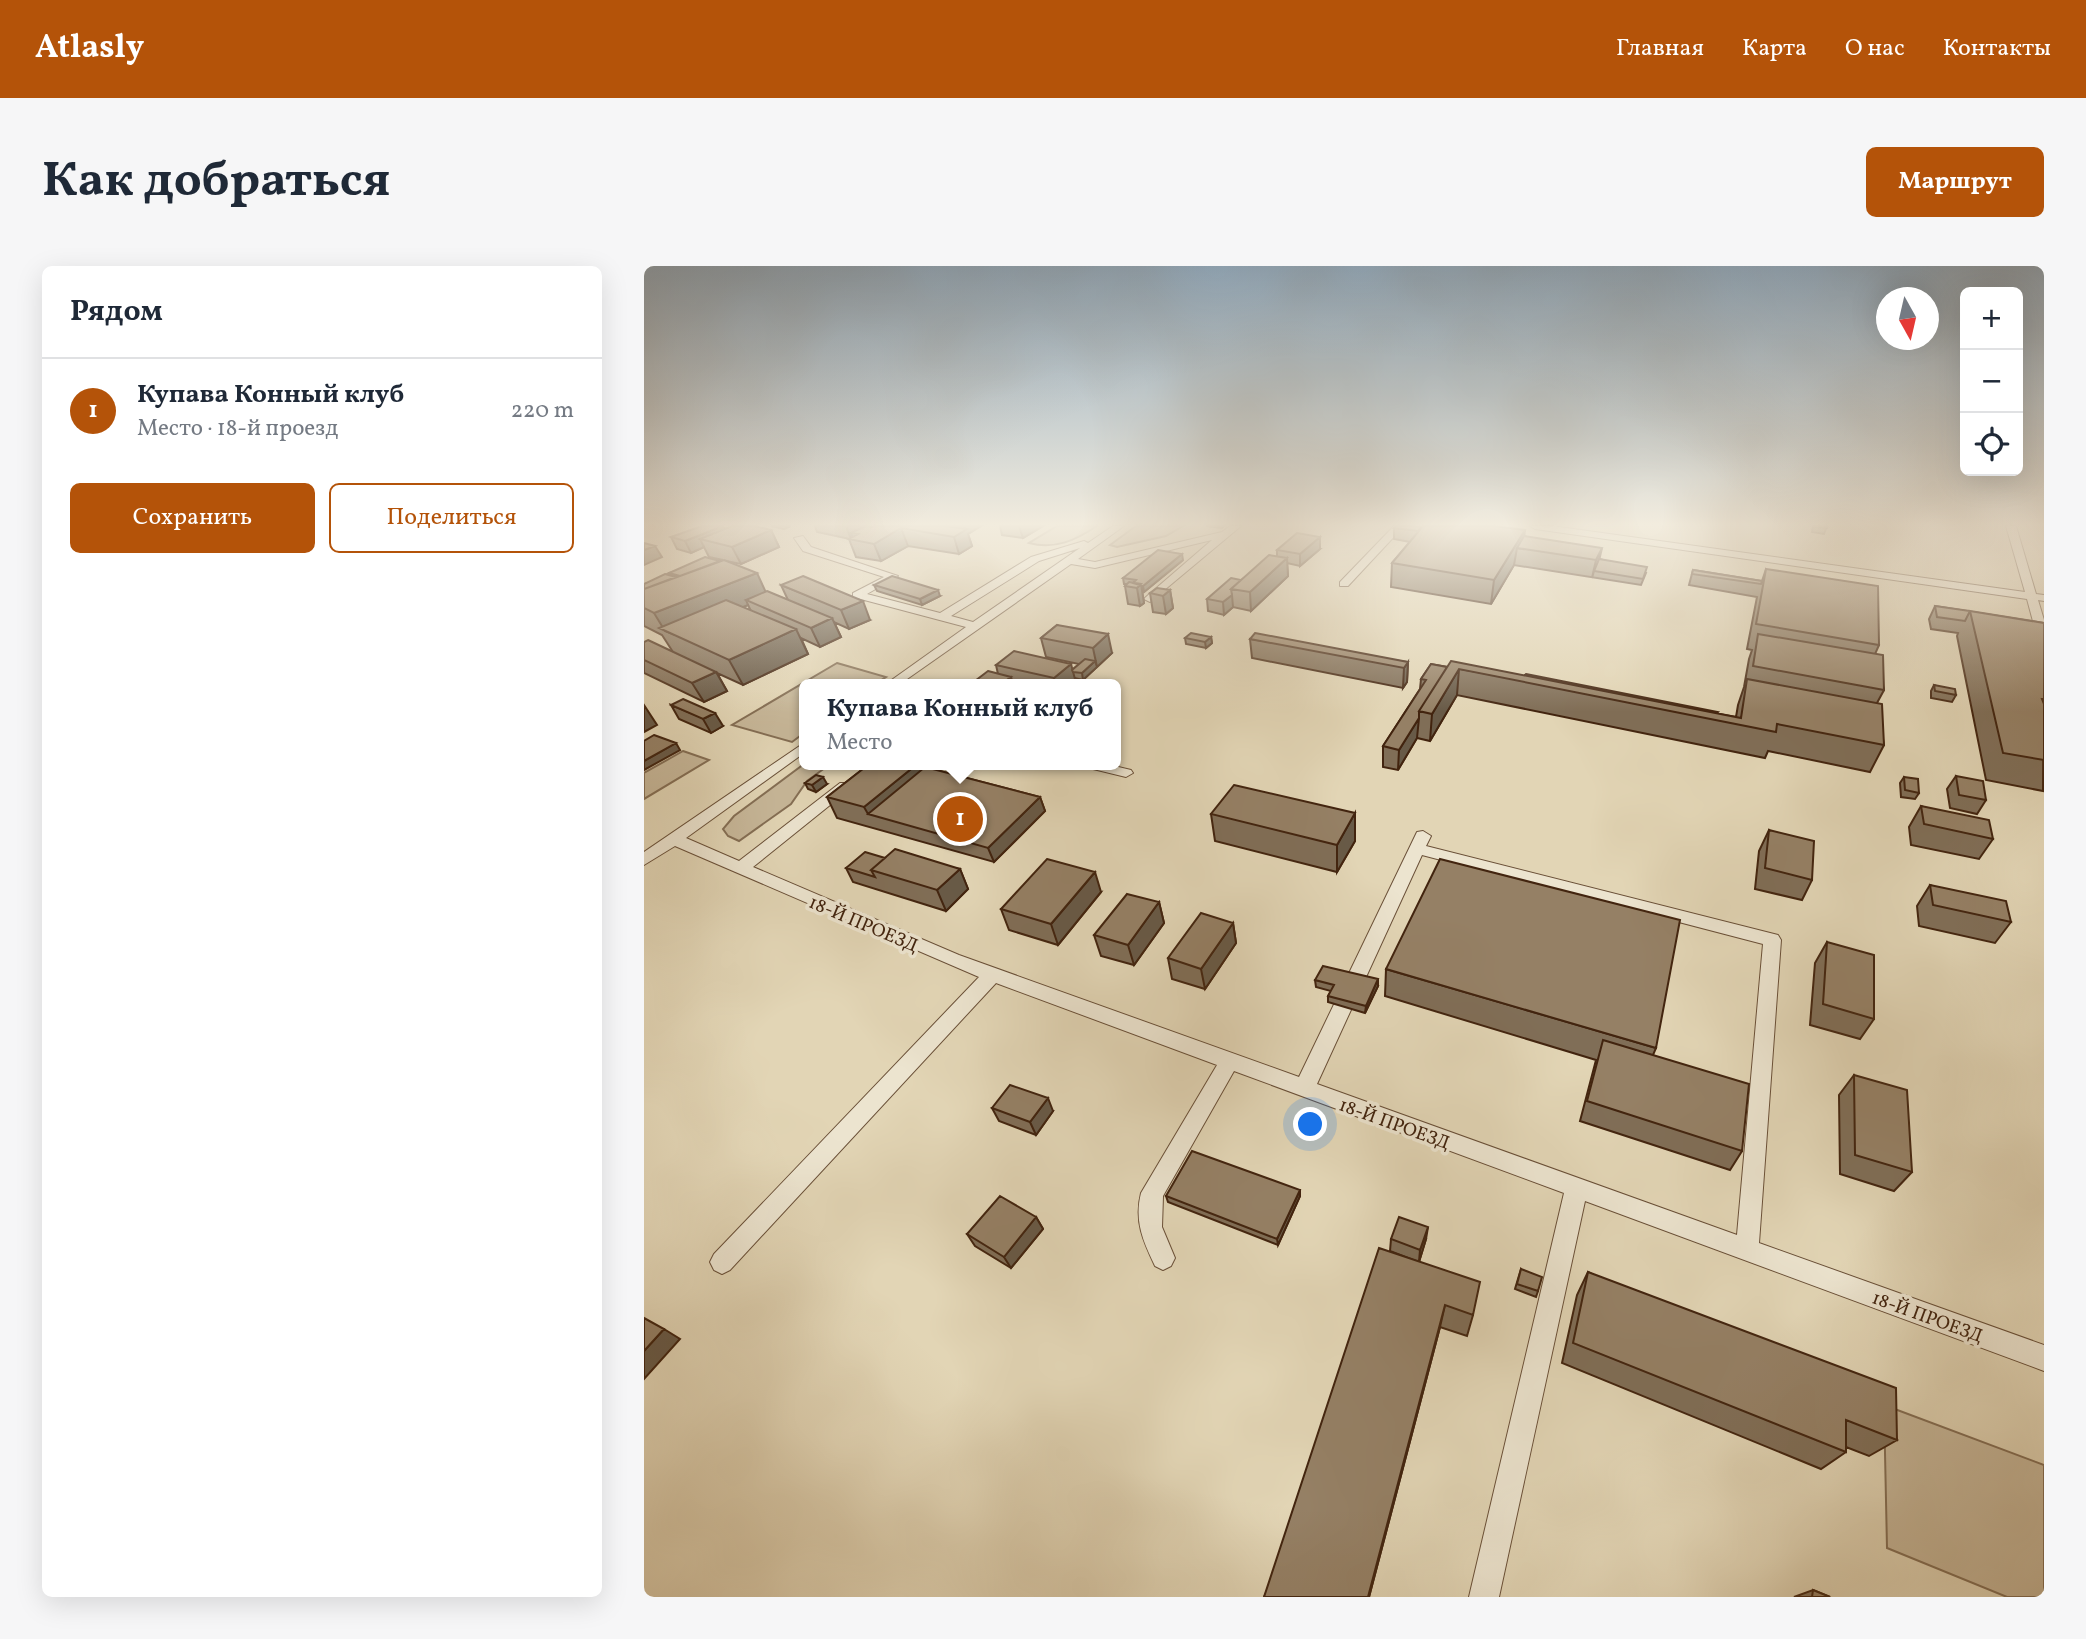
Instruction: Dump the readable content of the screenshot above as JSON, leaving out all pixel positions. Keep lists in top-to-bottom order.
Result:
{
  "streets": {
    "street": ["18-Й ПРОЕЗД"]
  },
  "north": "bottom",
  "page": {
    "header": "Atlasly",
    "nav": [
      "Главная",
      "Карта",
      "О нас",
      "Контакты"
    ],
    "buttons": [
      "Маршрут",
      ["Сохранить", "Поделиться"]
    ],
    "title": "Как добраться",
    "heading": "Рядом",
    "map_buttons": ["+", "−"],
    "list": [
      {
        "mark": "1",
        "name": "Купава Конный клуб",
        "note": "Место · 18-й проезд",
        "value": "220 m"
      }
    ],
    "popup": ["Купава Конный клуб", "Место"],
    "pins": "1"
  }
}
